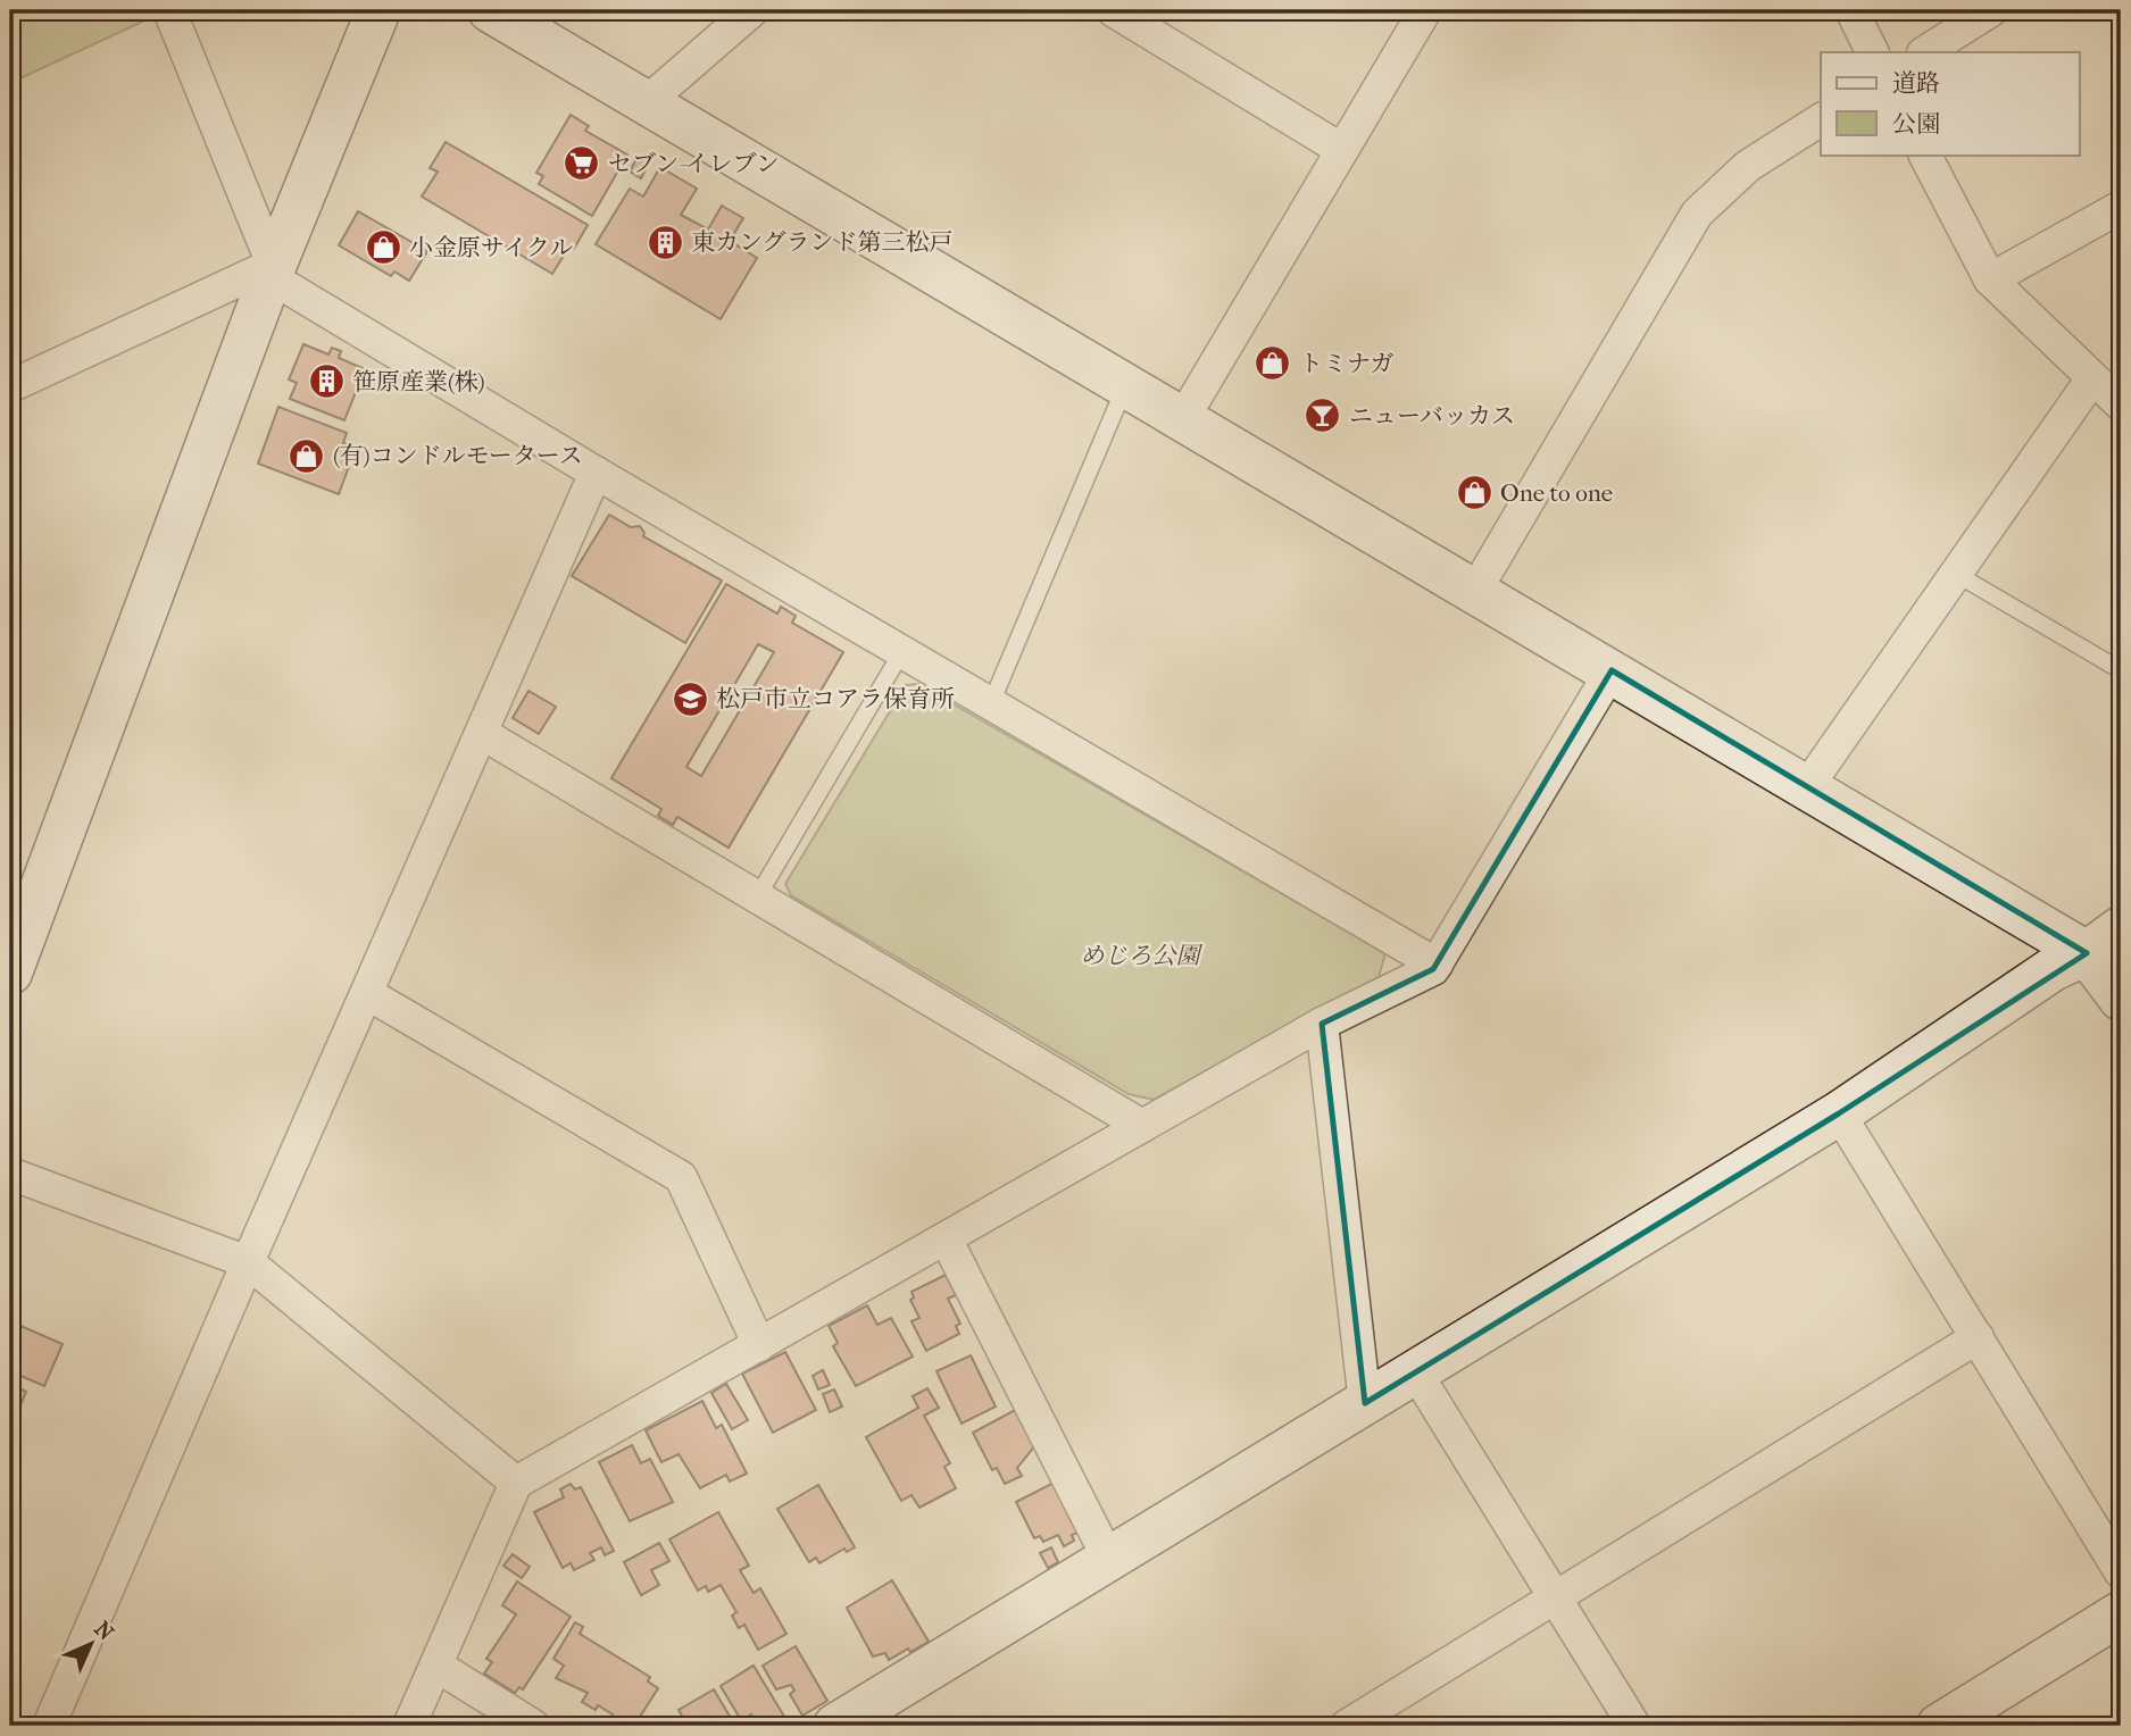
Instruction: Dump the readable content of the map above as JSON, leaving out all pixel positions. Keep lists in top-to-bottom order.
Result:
{
  "parks": ["めじろ公園"],
  "places": {
    "supermarket": ["セブン-イレブン"],
    "building": ["東カングランド第三松戸", "笹原産業(株)"],
    "shop": [
      "小金原サイクル",
      "トミナガ",
      "(有)コンドルモータース",
      "One to one"
    ],
    "bar": ["ニューバッカス"],
    "school or university": ["松戸市立コアラ保育所"]
  },
  "legend": ["道路", "公園"],
  "north": "top right"
}
